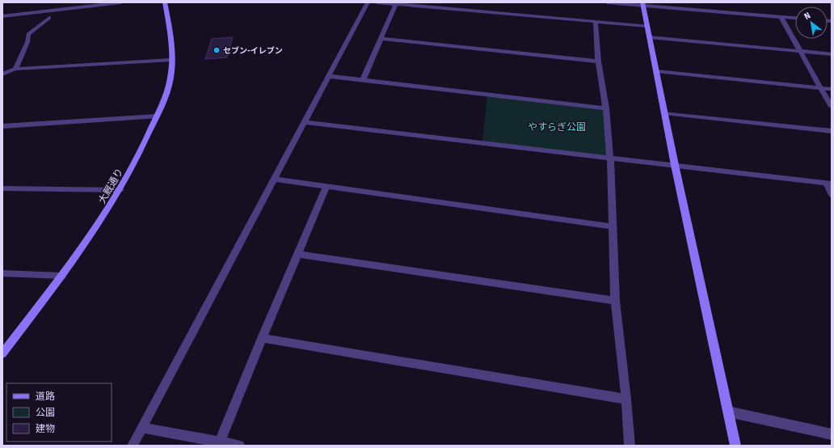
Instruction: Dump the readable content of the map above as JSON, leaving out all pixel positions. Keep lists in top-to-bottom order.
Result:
{
  "streets": {
    "street": ["大厩通り"]
  },
  "parks": ["やすらぎ公園"],
  "places": ["セブン-イレブン"],
  "legend": ["道路", "公園", "建物"],
  "north": "top left"
}
